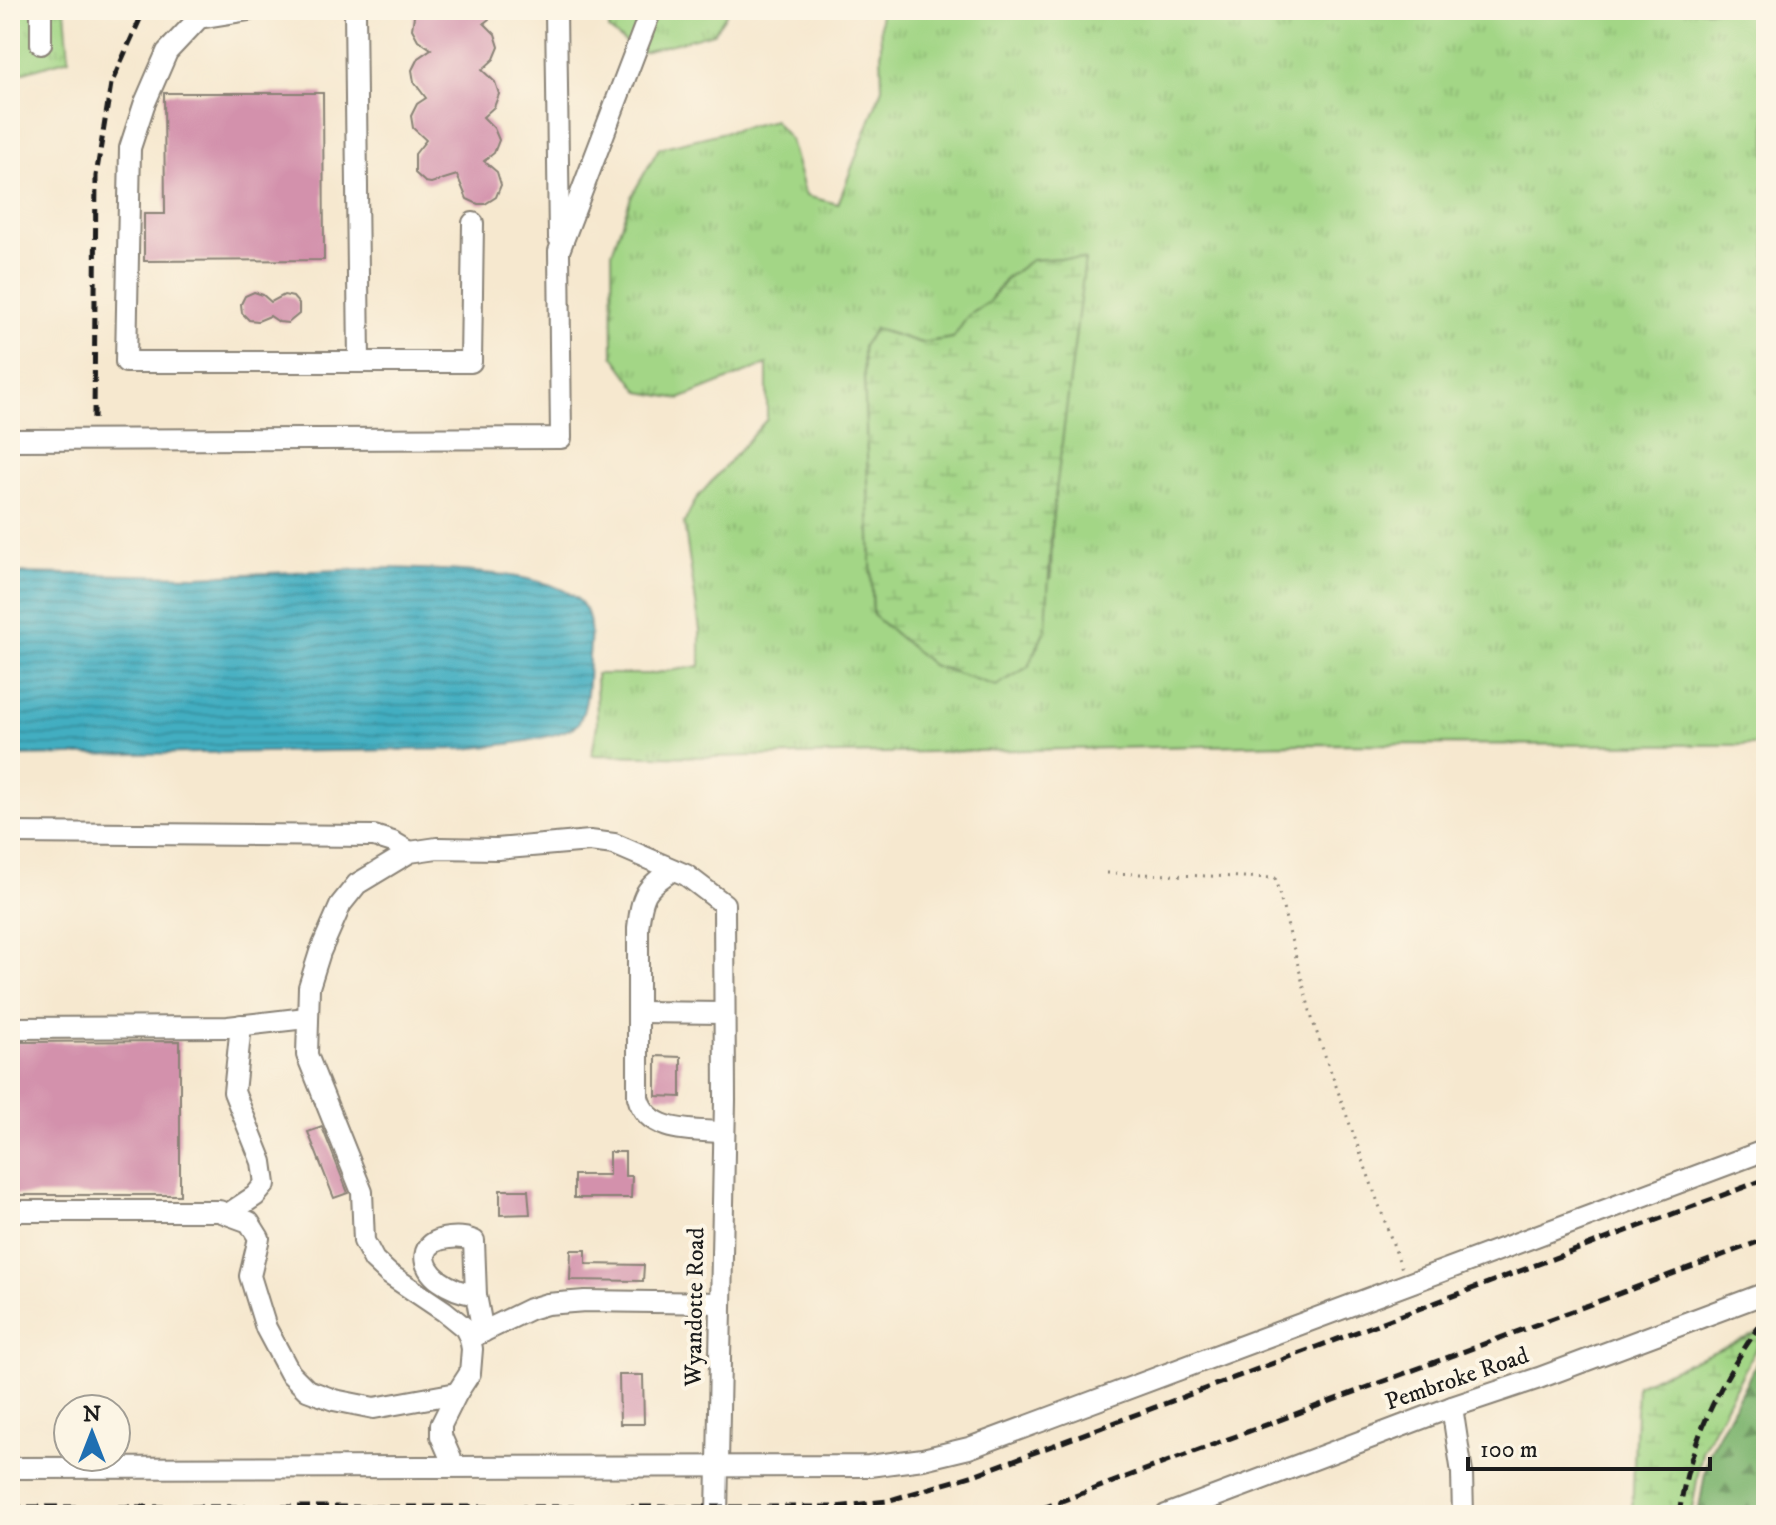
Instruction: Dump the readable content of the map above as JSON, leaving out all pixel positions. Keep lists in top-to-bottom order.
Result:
{
  "streets": {
    "street": ["Wyandotte Road", "Pembroke Road"]
  },
  "scale_bar": "100 m",
  "north": "top"
}
